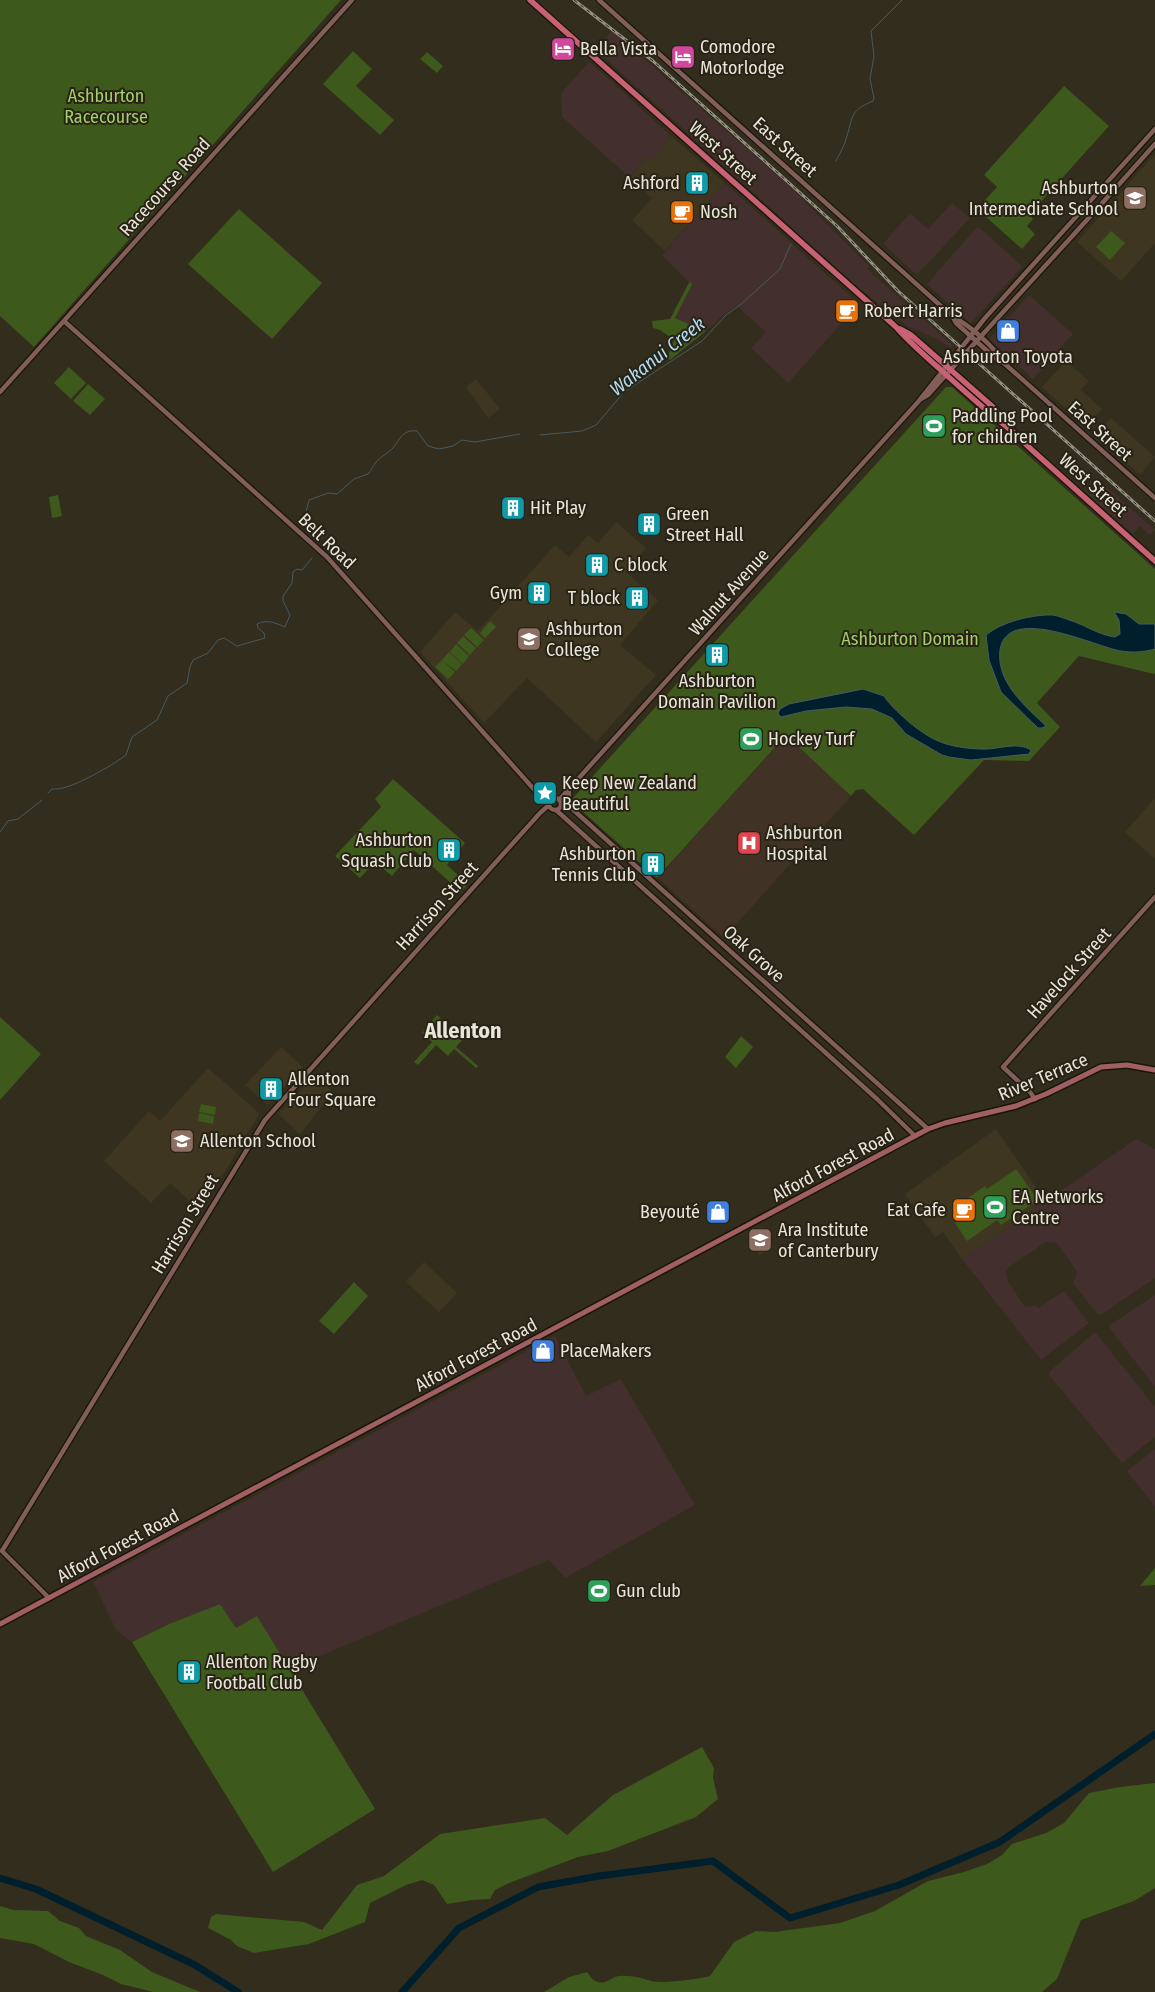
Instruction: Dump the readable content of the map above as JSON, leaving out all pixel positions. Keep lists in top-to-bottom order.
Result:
{
  "streets": {
    "highway": ["West Street"],
    "main road": ["River Terrace", "Alford Forest Road"],
    "street": [
      "East Street",
      "Racecourse Road",
      "Belt Road",
      "Walnut Avenue",
      "Harrison Street",
      "Oak Grove",
      "Havelock Street"
    ]
  },
  "crossings": [
    ["East Street", "Walnut Avenue"],
    ["West Street", "Walnut Avenue"],
    ["Racecourse Road", "Belt Road"],
    ["Belt Road", "Walnut Avenue"],
    ["Belt Road", "Harrison Street"],
    ["Belt Road", "Oak Grove"],
    ["Walnut Avenue", "Harrison Street"],
    ["Walnut Avenue", "Oak Grove"],
    ["Harrison Street", "Oak Grove"],
    ["Harrison Street", "Alford Forest Road"],
    ["Oak Grove", "River Terrace"],
    ["Oak Grove", "Alford Forest Road"],
    ["Havelock Street", "River Terrace"],
    ["River Terrace", "Alford Forest Road"]
  ],
  "districts": ["Allenton"],
  "water": ["Wakanui Creek"],
  "parks": ["Ashburton Racecourse", "Ashburton Domain"],
  "places": {
    "hotel": ["Bella Vista", "Comodore Motorlodge"],
    "building": [
      "Ashford",
      "Hit Play",
      "Green Street Hall",
      "C block",
      "Gym",
      "T block",
      "Ashburton Domain Pavilion",
      "Ashburton Squash Club",
      "Ashburton Tennis Club",
      "Allenton Four Square",
      "Allenton Rugby Football Club"
    ],
    "school or university": [
      "Ashburton Intermediate School",
      "Ashburton College",
      "Allenton School",
      "Ara Institute of Canterbury"
    ],
    "cafe": ["Nosh", "Robert Harris", "Eat Cafe"],
    "shop": ["Ashburton Toyota", "Beyouté", "PlaceMakers"],
    "sports": [
      "Paddling Pool for children",
      "Hockey Turf",
      "EA Networks Centre",
      "Gun club"
    ],
    "place": ["Keep New Zealand Beautiful"],
    "hospital": ["Ashburton Hospital"]
  }
}
